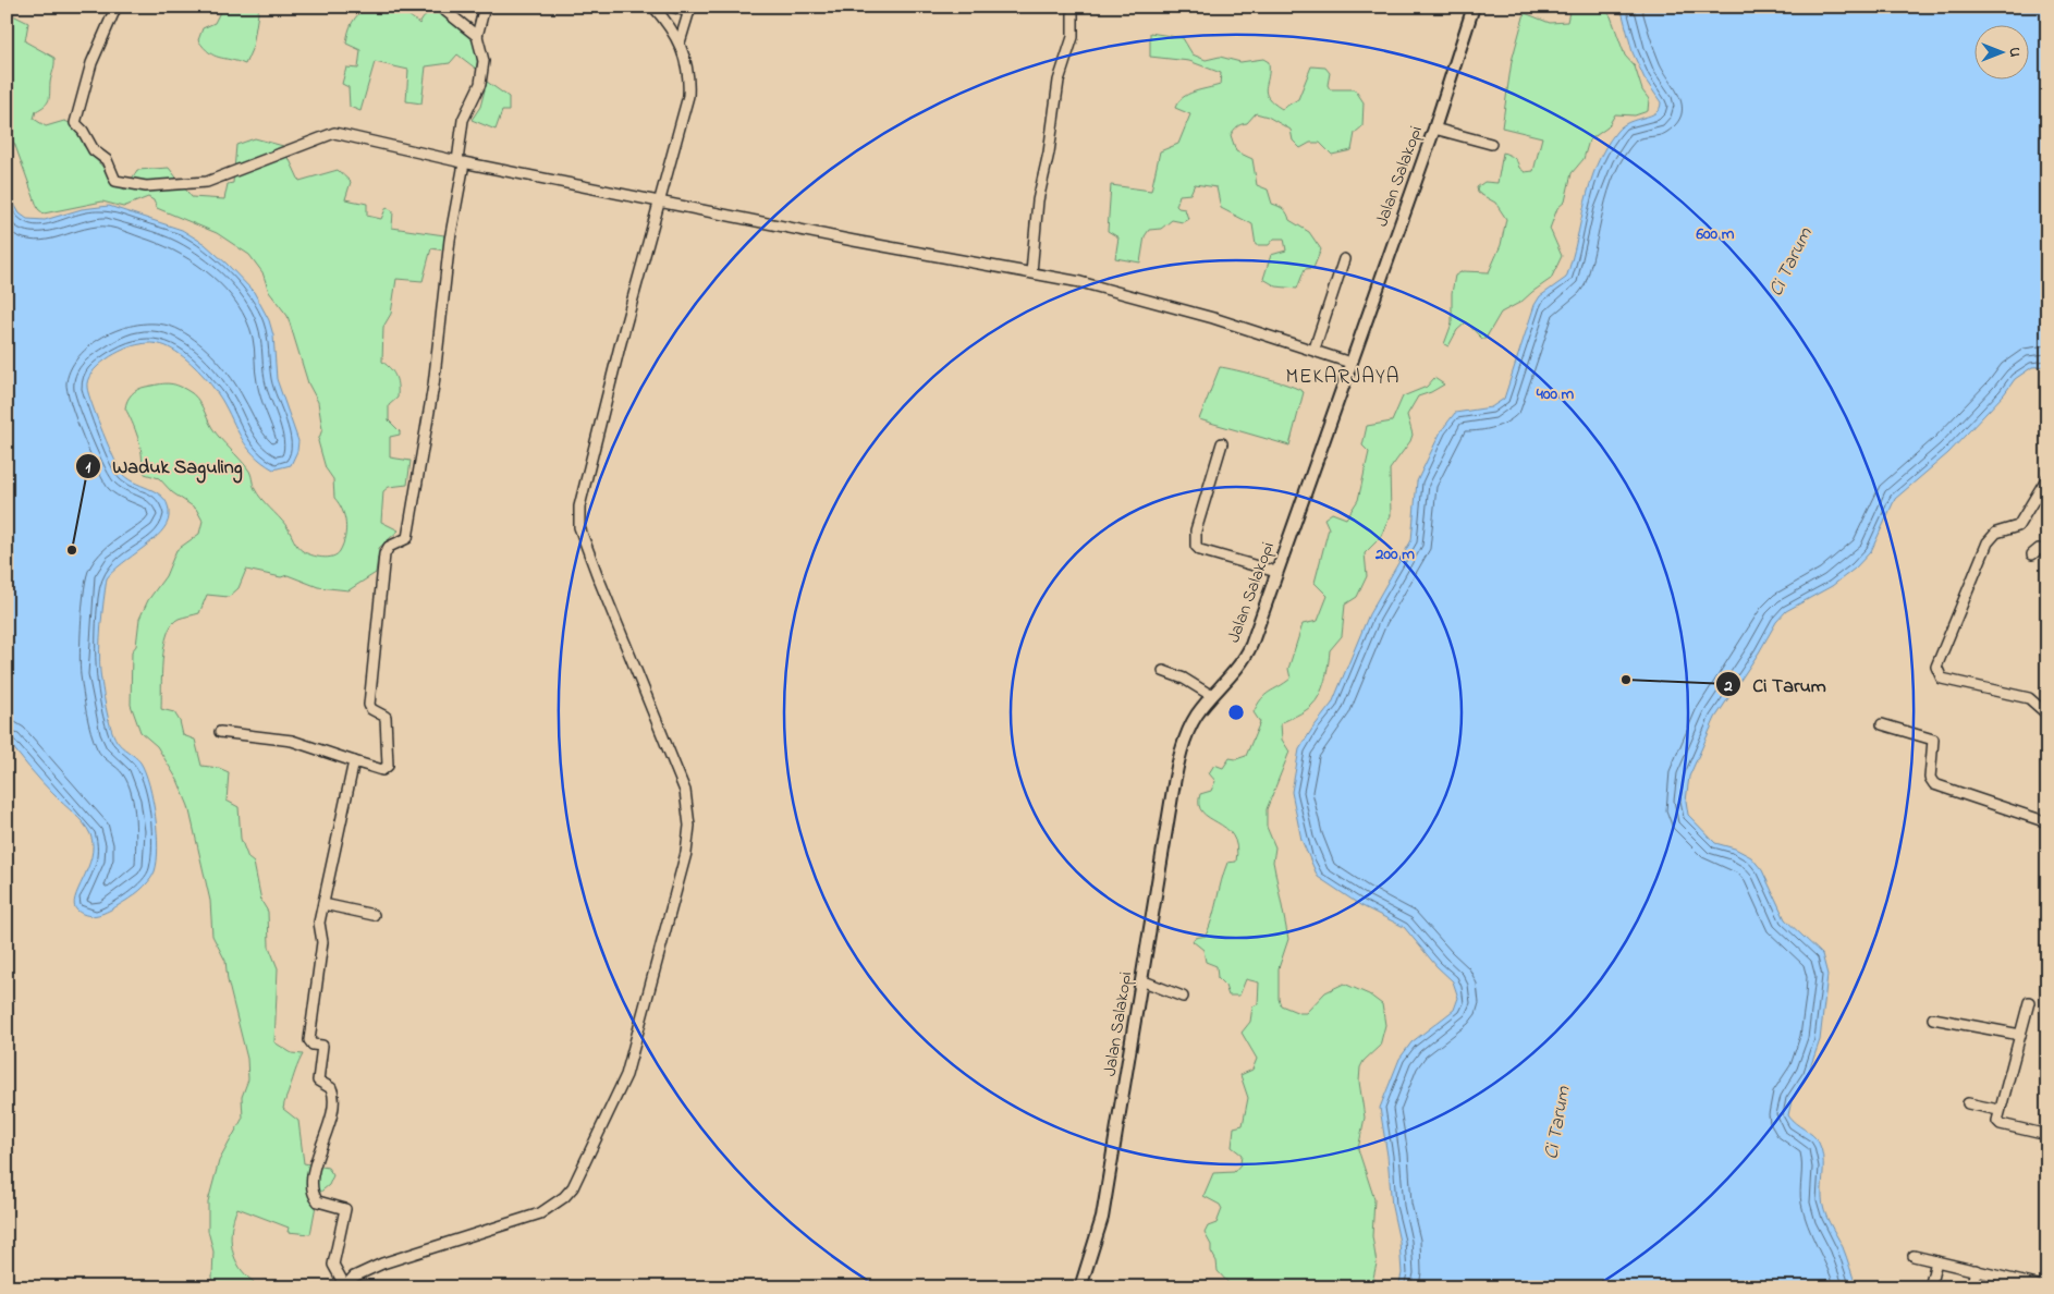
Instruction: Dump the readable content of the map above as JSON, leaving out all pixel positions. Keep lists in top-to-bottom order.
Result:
{
  "streets": {
    "street": ["Jalan Salakopi"]
  },
  "districts": ["MEKARJAYA"],
  "water": ["Ci Tarum"],
  "places": ["Waduk Saguling", "Ci Tarum"],
  "north": "right",
  "rings": ["600 m", "400 m", "200 m"]
}
